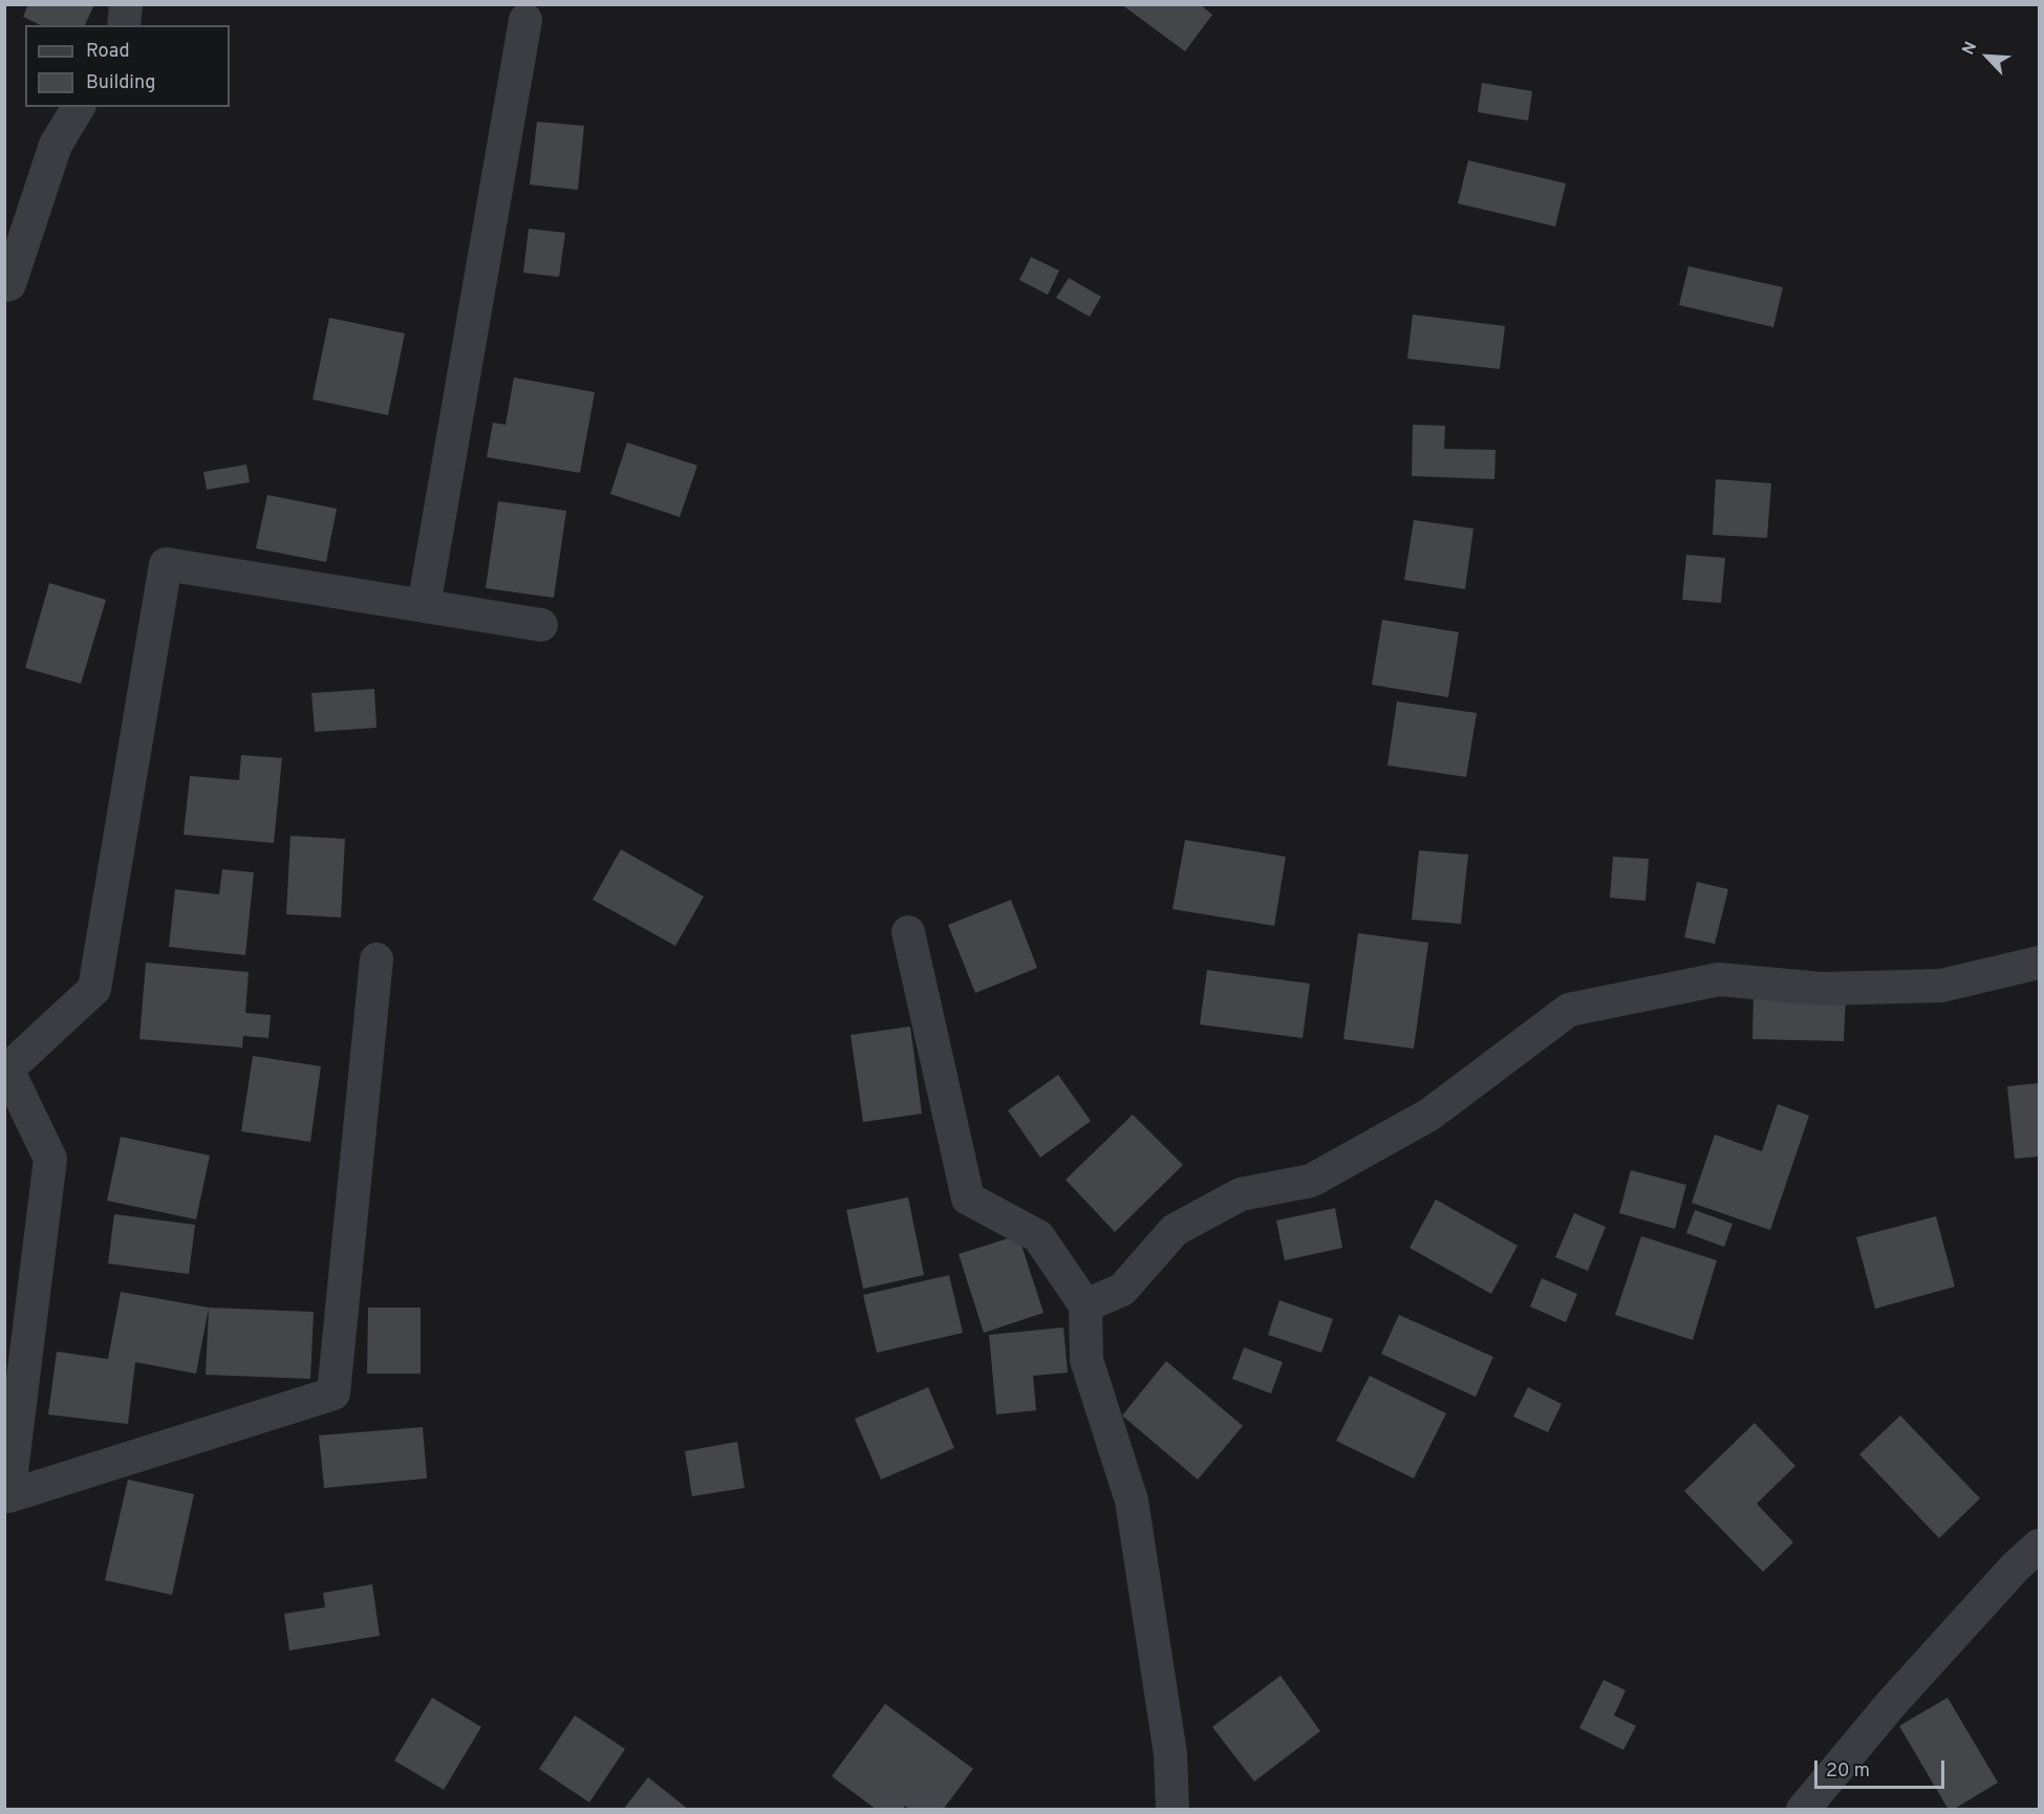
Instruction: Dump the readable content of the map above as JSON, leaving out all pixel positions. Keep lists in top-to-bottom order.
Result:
{
  "legend": ["Road", "Building"],
  "scale_bar": "20 m",
  "north": "top left"
}
